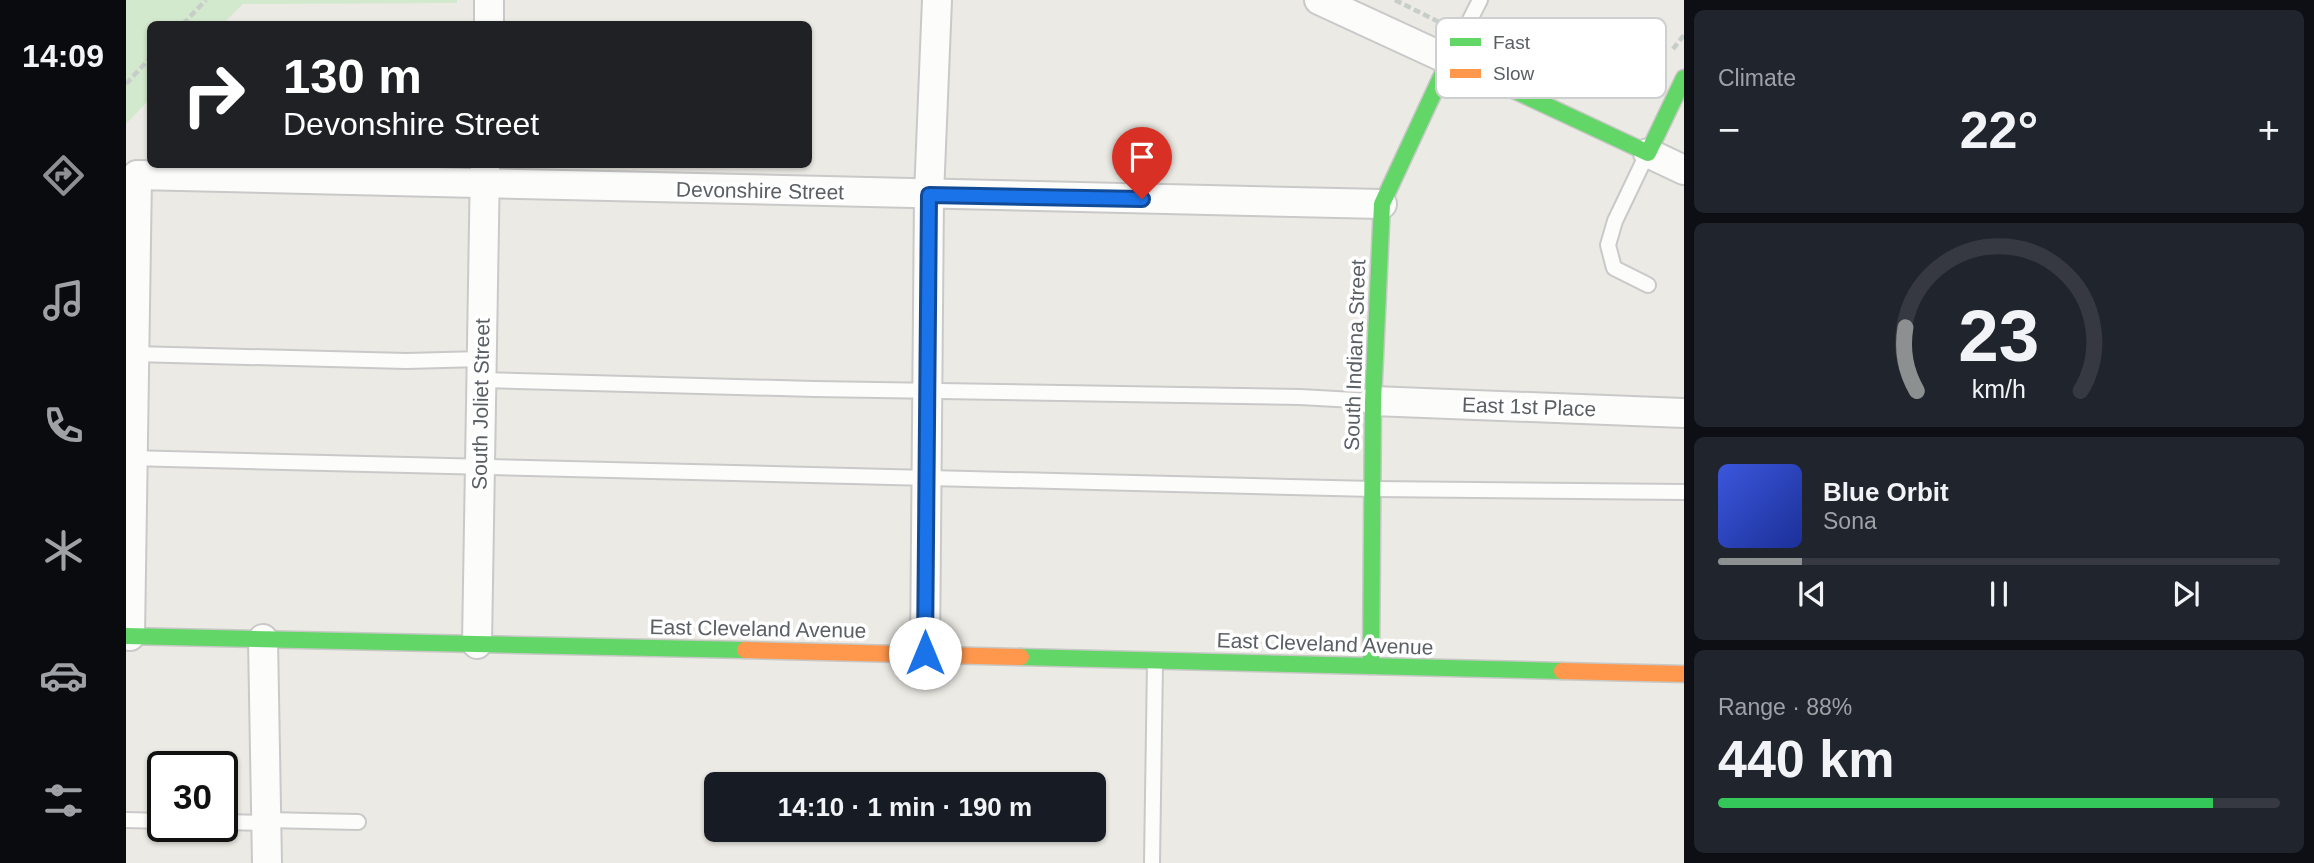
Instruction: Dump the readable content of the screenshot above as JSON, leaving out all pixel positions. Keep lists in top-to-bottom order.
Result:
{
  "streets": {
    "main road": ["South Indiana Street", "East Cleveland Avenue"],
    "street": ["Devonshire Street", "South Joliet Street", "East 1st Place"]
  },
  "crossings": [
    ["Devonshire Street", "South Indiana Street"],
    ["Devonshire Street", "South Joliet Street"],
    ["South Indiana Street", "East 1st Place"],
    ["South Indiana Street", "East Cleveland Avenue"],
    ["South Joliet Street", "East Cleveland Avenue"]
  ],
  "legend": ["Fast", "Slow"],
  "page": {
    "tabs": "14:09",
    "tile": [
      "Climate",
      ["Range · 88%", "440 km"]
    ],
    "turn": ["130 m", "Devonshire Street"],
    "heat": ["−", "22°", "+"],
    "song": ["Blue Orbit", "Sona"],
    "limit": "30",
    "trip": "14:10 · 1 min · 190 m",
    "gauge": ["23", "km/h"]
  }
}
